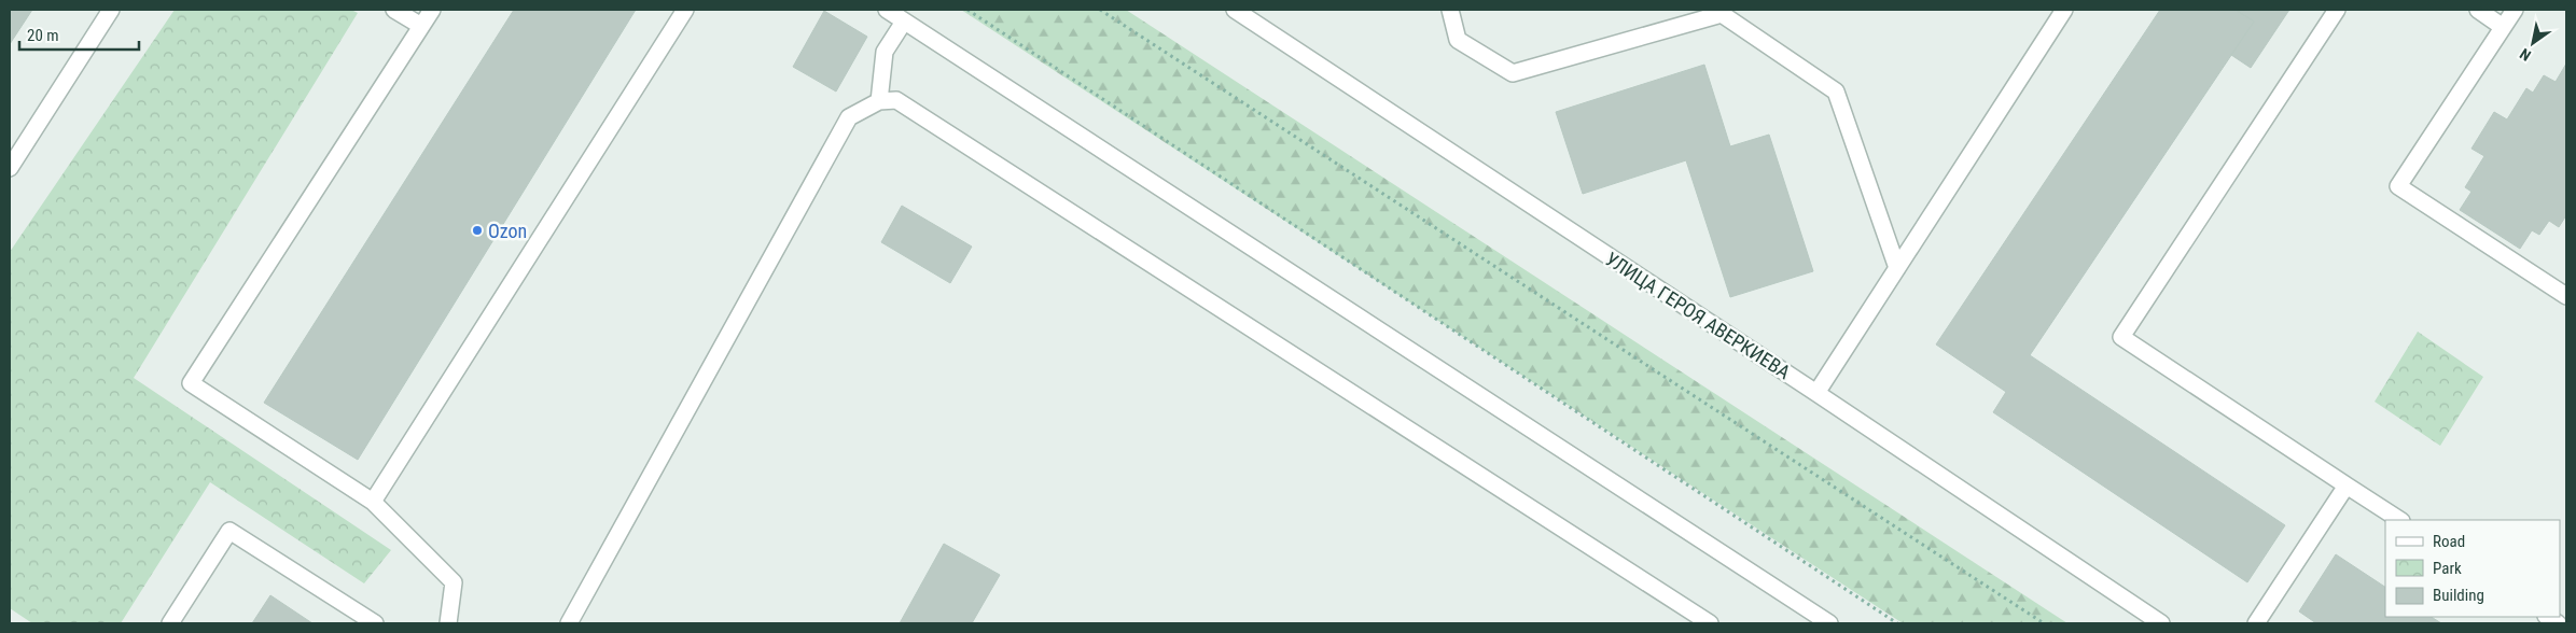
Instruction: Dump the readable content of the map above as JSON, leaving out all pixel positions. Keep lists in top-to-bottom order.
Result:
{
  "streets": {
    "street": ["УЛИЦА ГЕРОЯ АВЕРКИЕВА"]
  },
  "places": ["Ozon"],
  "legend": ["Road", "Park", "Building"],
  "scale_bar": "20 m",
  "north": "bottom left"
}
